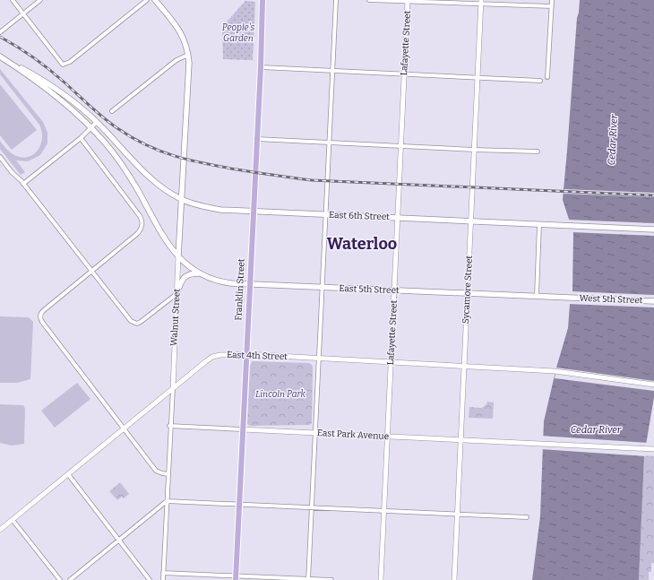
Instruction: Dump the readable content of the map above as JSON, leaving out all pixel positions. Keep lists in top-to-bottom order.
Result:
{
  "streets": {
    "main road": [
      "East 6th Street",
      "Franklin Street",
      "East 5th Street",
      "West 5th Street",
      "Walnut Street"
    ],
    "street": [
      "Lafayette Street",
      "Sycamore Street",
      "East 4th Street",
      "East Park Avenue"
    ]
  },
  "crossings": [
    ["Lafayette Street", "East 6th Street"],
    ["Lafayette Street", "East 5th Street"],
    ["Lafayette Street", "East 4th Street"],
    ["Lafayette Street", "East Park Avenue"],
    ["East 6th Street", "Franklin Street"],
    ["East 6th Street", "East 5th Street"],
    ["East 6th Street", "Sycamore Street"],
    ["East 6th Street", "Walnut Street"],
    ["Franklin Street", "East 5th Street"],
    ["Franklin Street", "East 4th Street"],
    ["Franklin Street", "East Park Avenue"],
    ["East 5th Street", "Sycamore Street"],
    ["East 5th Street", "West 5th Street"],
    ["East 5th Street", "Walnut Street"],
    ["Sycamore Street", "East 4th Street"],
    ["Sycamore Street", "East Park Avenue"],
    ["Walnut Street", "East 4th Street"],
    ["Walnut Street", "East Park Avenue"]
  ],
  "districts": ["Waterloo"],
  "water": ["Cedar River"],
  "parks": ["People's Garden", "Lincoln Park"]
}
